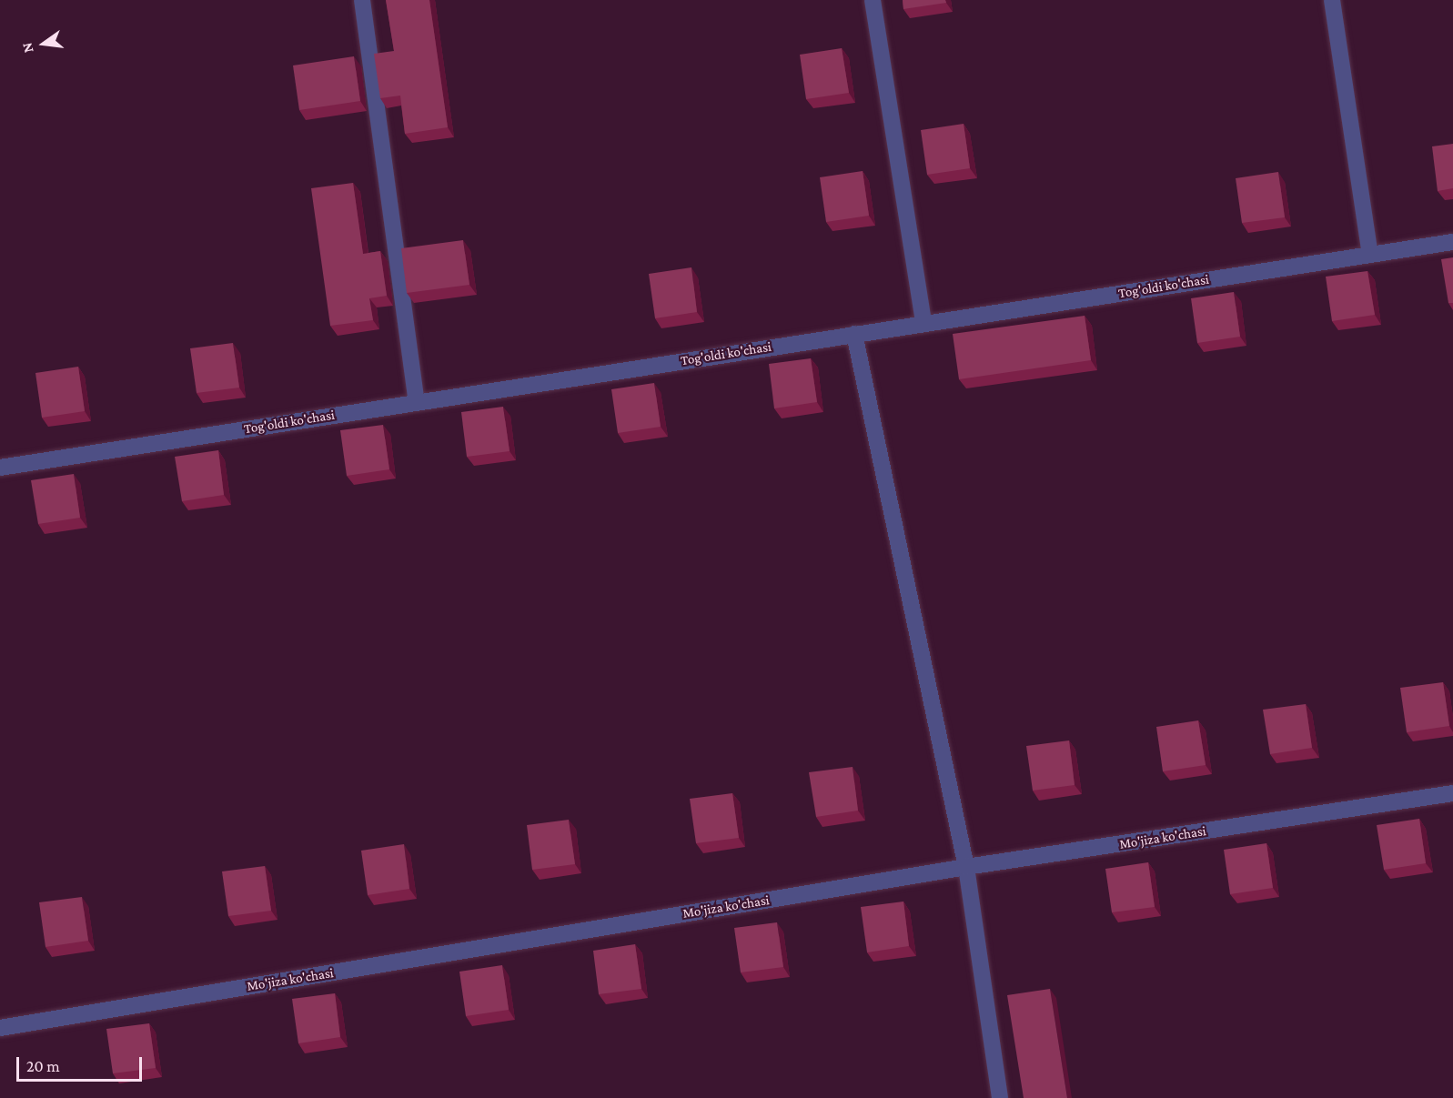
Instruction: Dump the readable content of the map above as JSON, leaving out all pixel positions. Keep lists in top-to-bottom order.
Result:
{
  "streets": {
    "street": ["Tog'oldi ko'chasi", "Mo'jiza ko'chasi"]
  },
  "scale_bar": "20 m",
  "north": "left"
}
